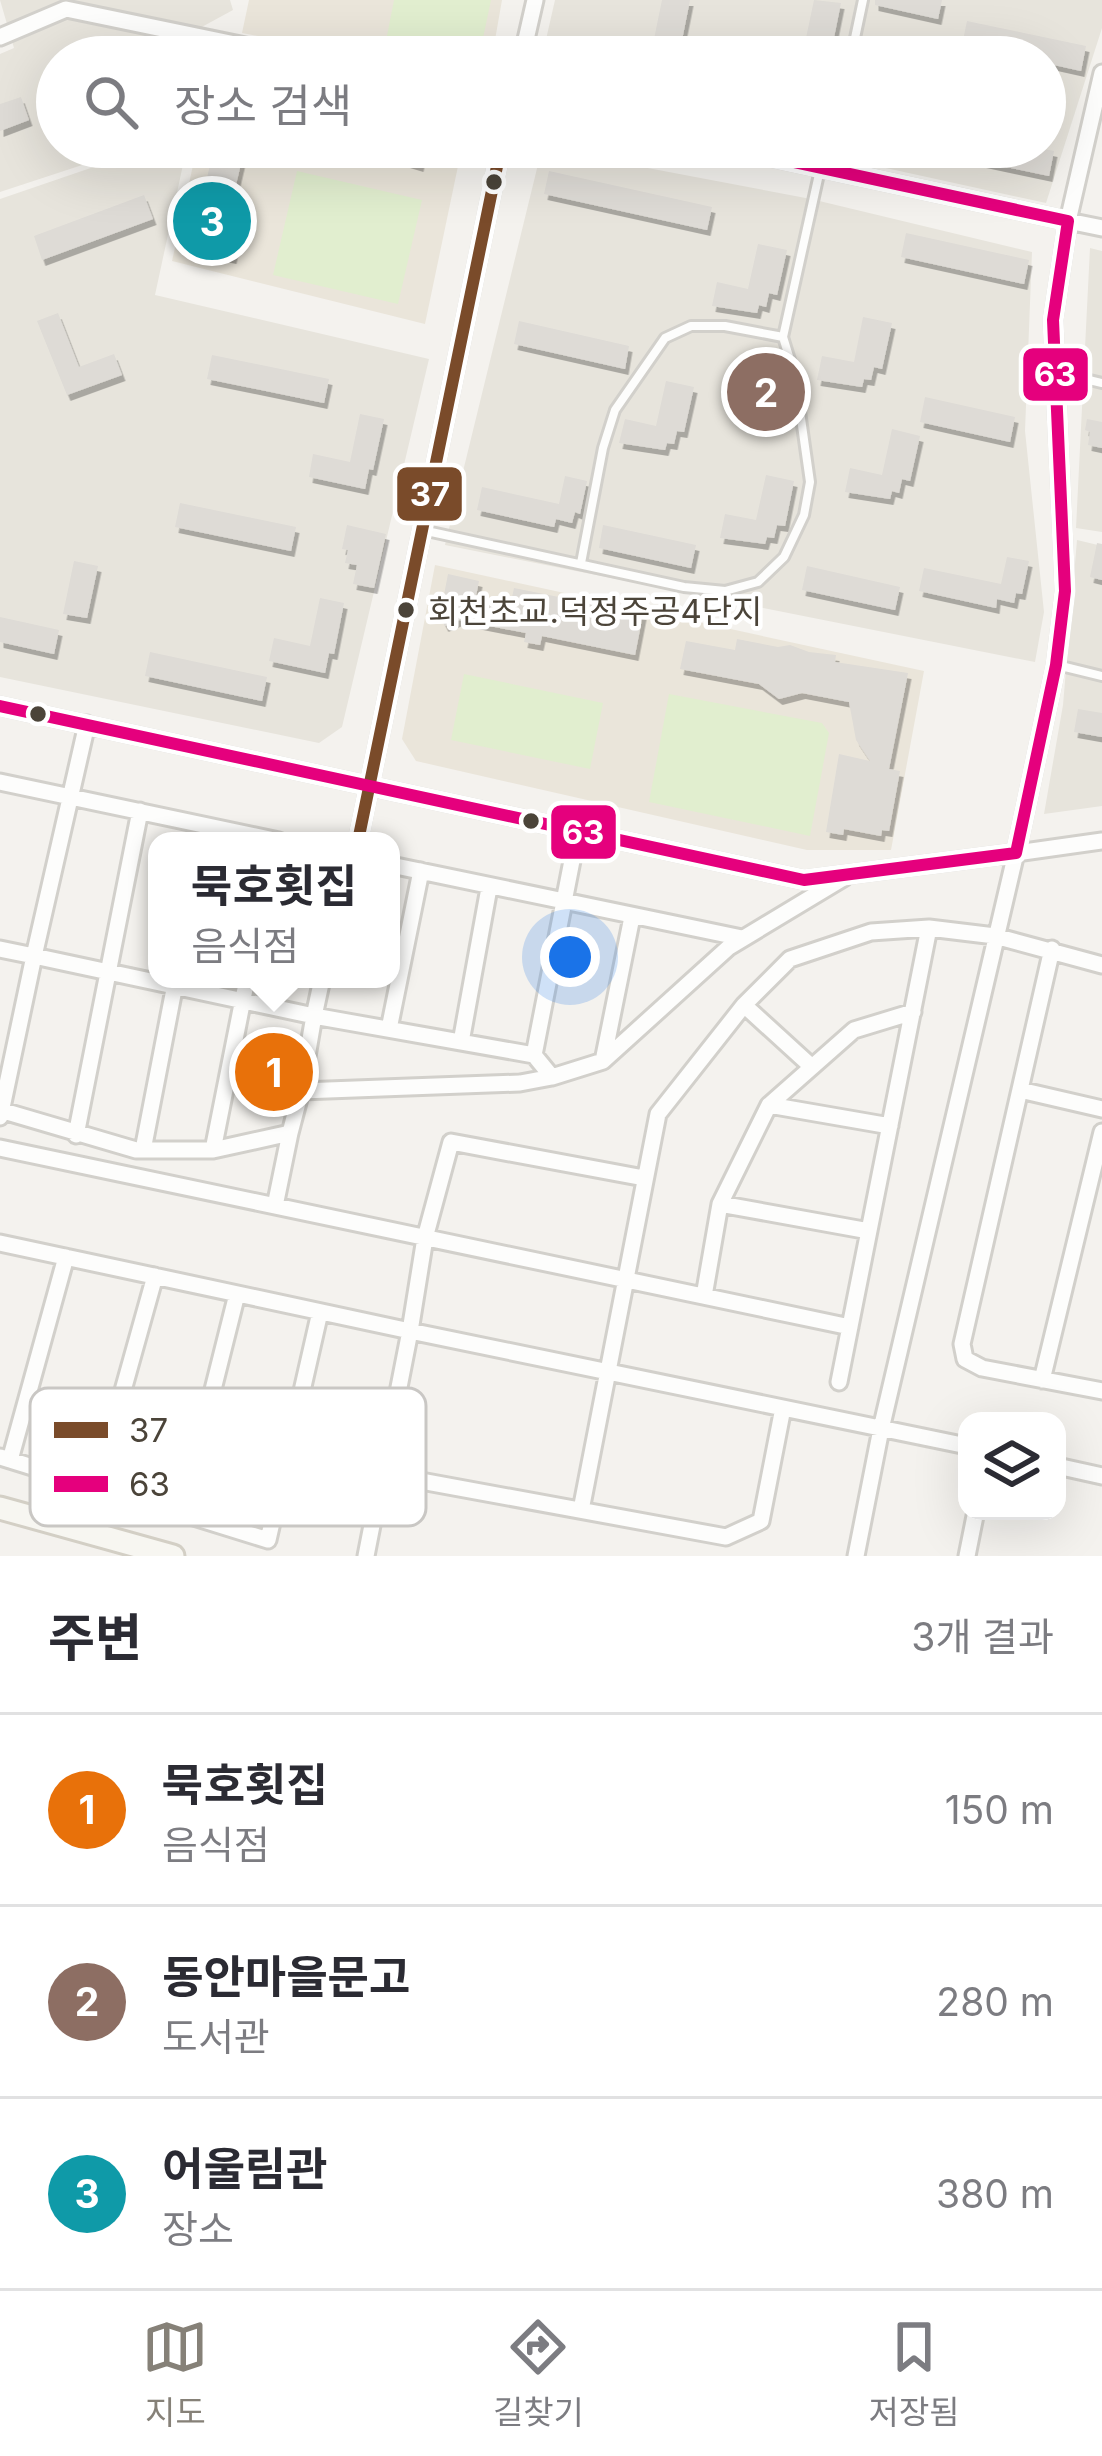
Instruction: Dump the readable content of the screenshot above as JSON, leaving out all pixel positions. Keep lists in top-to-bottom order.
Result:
{
  "places": ["회천초교.덕정주공4단지"],
  "lines": ["transit line 37", "transit line 63"],
  "legend": ["37", "63"],
  "page": {
    "search": "장소 검색",
    "pins": ["3", "2", "1"],
    "popup": ["묵호횟집", "음식점"],
    "heading": ["주변", "3개 결과"],
    "list": [
      {
        "mark": "1",
        "name": "묵호횟집",
        "note": "음식점",
        "value": "150 m"
      },
      {
        "mark": "2",
        "name": "동안마을문고",
        "note": "도서관",
        "value": "280 m"
      },
      {
        "mark": "3",
        "name": "어울림관",
        "note": "장소",
        "value": "380 m"
      }
    ],
    "nav": ["지도", "길찾기", "저장됨"]
  }
}
